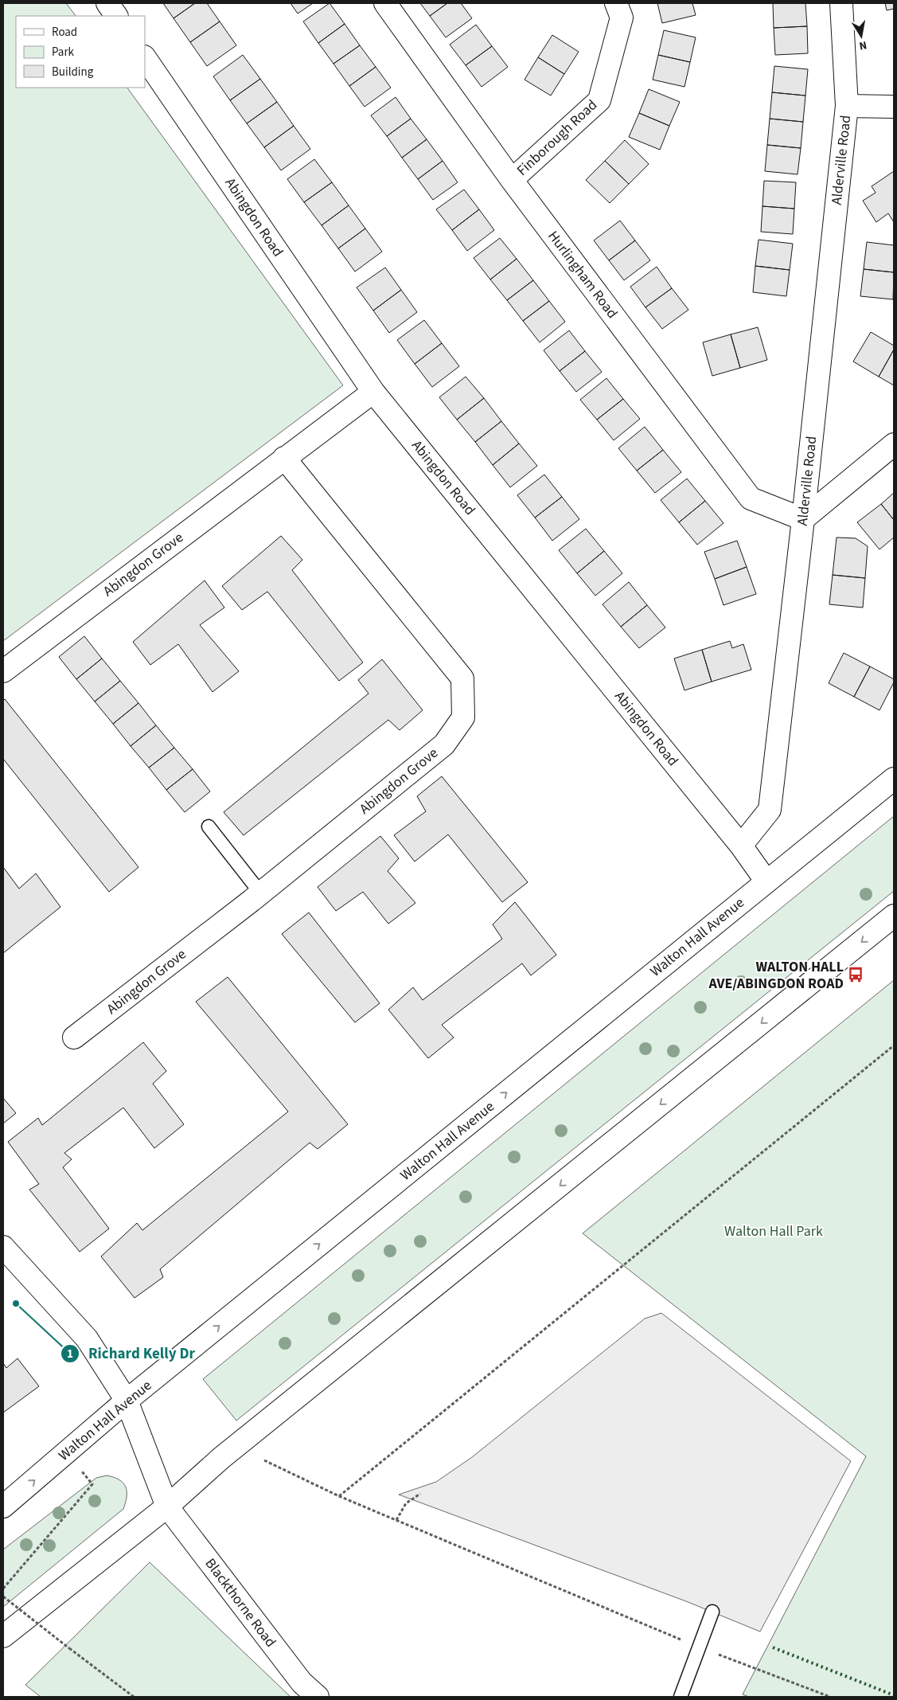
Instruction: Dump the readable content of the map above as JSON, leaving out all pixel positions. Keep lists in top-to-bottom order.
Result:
{
  "streets": {
    "main road": [
      "Finborough Road",
      "Alderville Road",
      "Abingdon Road",
      "Hurlingham Road",
      "Abingdon Grove",
      "Walton Hall Avenue",
      "Blackthorne Road"
    ]
  },
  "crossings": [
    ["Finborough Road", "Hurlingham Road"],
    ["Alderville Road", "Abingdon Road"],
    ["Alderville Road", "Hurlingham Road"],
    ["Abingdon Road", "Abingdon Grove"],
    ["Abingdon Road", "Walton Hall Avenue"],
    ["Walton Hall Avenue", "Blackthorne Road"]
  ],
  "parks": ["Walton Hall Park"],
  "places": {
    "bus stop": ["WALTON HALL AVE/ABINGDON ROAD"],
    "other": ["Richard Kelly Dr"]
  },
  "legend": ["Road", "Park", "Building"],
  "north": "bottom"
}
